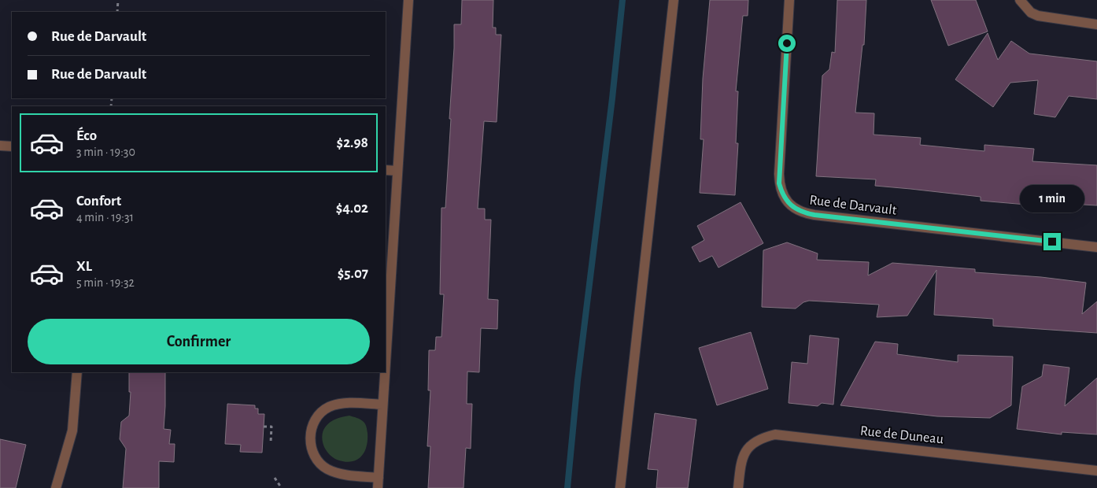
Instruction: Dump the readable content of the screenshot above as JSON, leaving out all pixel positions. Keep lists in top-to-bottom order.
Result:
{
  "streets": {
    "street": ["Rue de Darvault", "Rue de Duneau"]
  },
  "page": {
    "banner": ["Rue de Darvault", "Rue de Darvault"],
    "list": [
      {
        "name": "Éco",
        "note": "3 min · 19:30",
        "value": "$2.98"
      },
      {
        "name": "Confort",
        "note": "4 min · 19:31",
        "value": "$4.02"
      },
      {
        "name": "XL",
        "note": "5 min · 19:32",
        "value": "$5.07"
      }
    ],
    "bubble": "1 min",
    "buttons": "Confirmer"
  }
}
